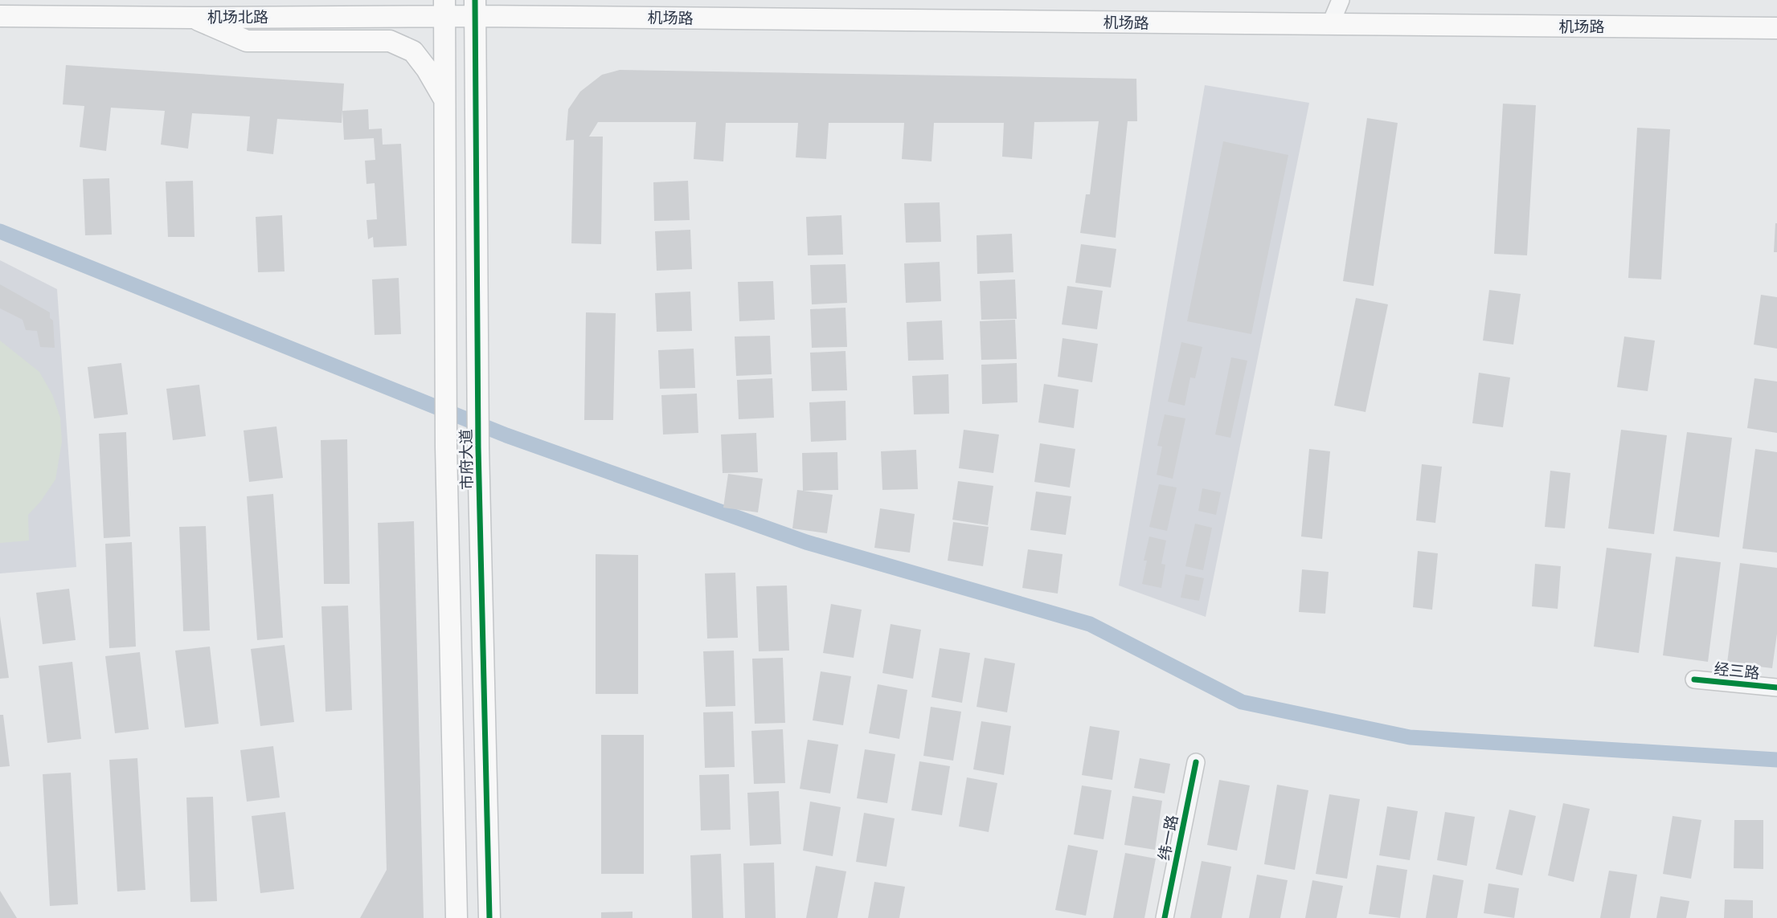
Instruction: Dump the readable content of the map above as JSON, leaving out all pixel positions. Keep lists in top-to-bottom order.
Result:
{
  "streets": {
    "main road": ["机场北路", "机场路", "市府大道"],
    "street": ["经三路", "纬一路"]
  },
  "crossings": [
    ["机场北路", "机场路"],
    ["机场北路", "市府大道"],
    ["机场路", "市府大道"]
  ]
}
